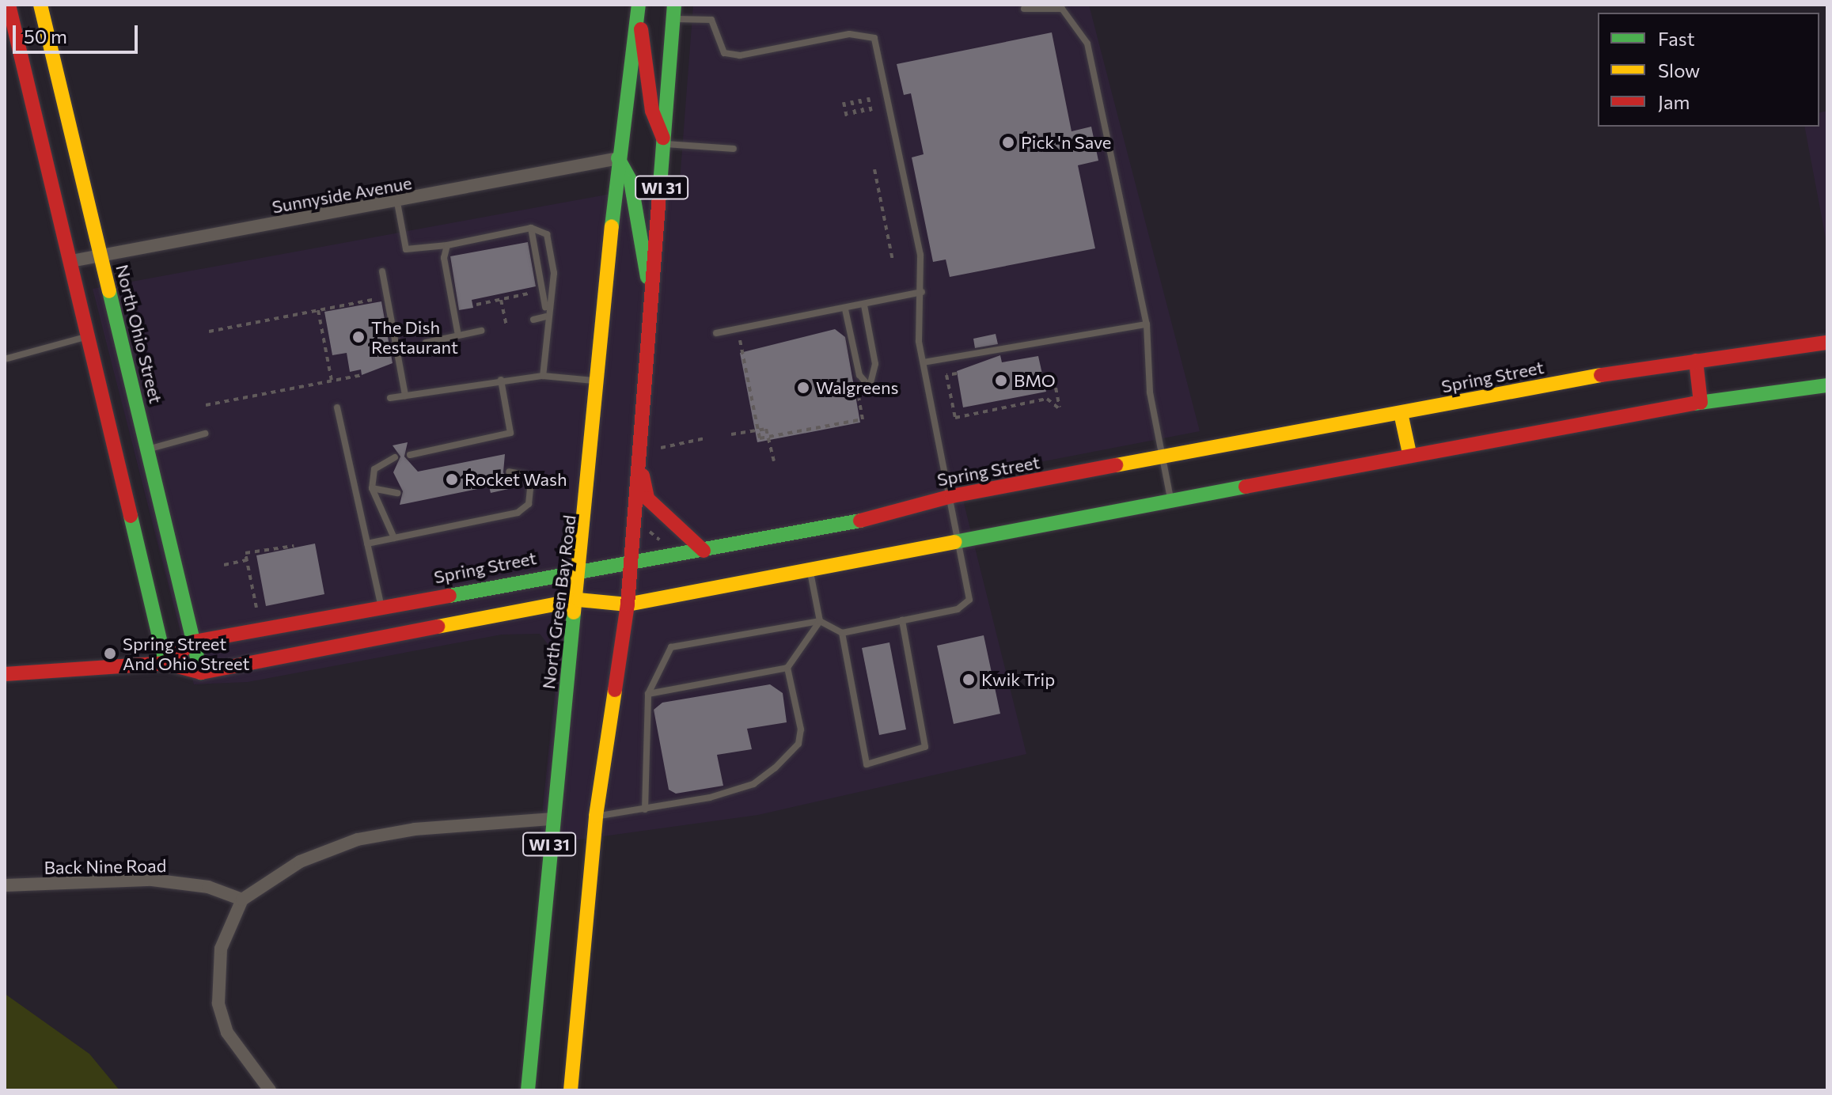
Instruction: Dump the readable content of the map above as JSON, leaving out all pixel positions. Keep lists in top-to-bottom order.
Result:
{
  "streets": {
    "main road": [
      "WI 31",
      "North Ohio Street",
      "Spring Street",
      "North Green Bay Road"
    ],
    "street": ["Sunnyside Avenue", "Back Nine Road"]
  },
  "crossings": [
    ["WI 31", "Spring Street"],
    ["Sunnyside Avenue", "North Ohio Street"],
    ["Sunnyside Avenue", "North Green Bay Road"],
    ["North Ohio Street", "Spring Street"],
    ["Spring Street", "North Green Bay Road"]
  ],
  "places": [
    "Pick 'n Save",
    "The Dish Restaurant",
    "BMO",
    "Walgreens",
    "Rocket Wash",
    "Spring Street And Ohio Street",
    "Kwik Trip"
  ],
  "legend": ["Fast", "Slow", "Jam"],
  "scale_bar": "50 m"
}
